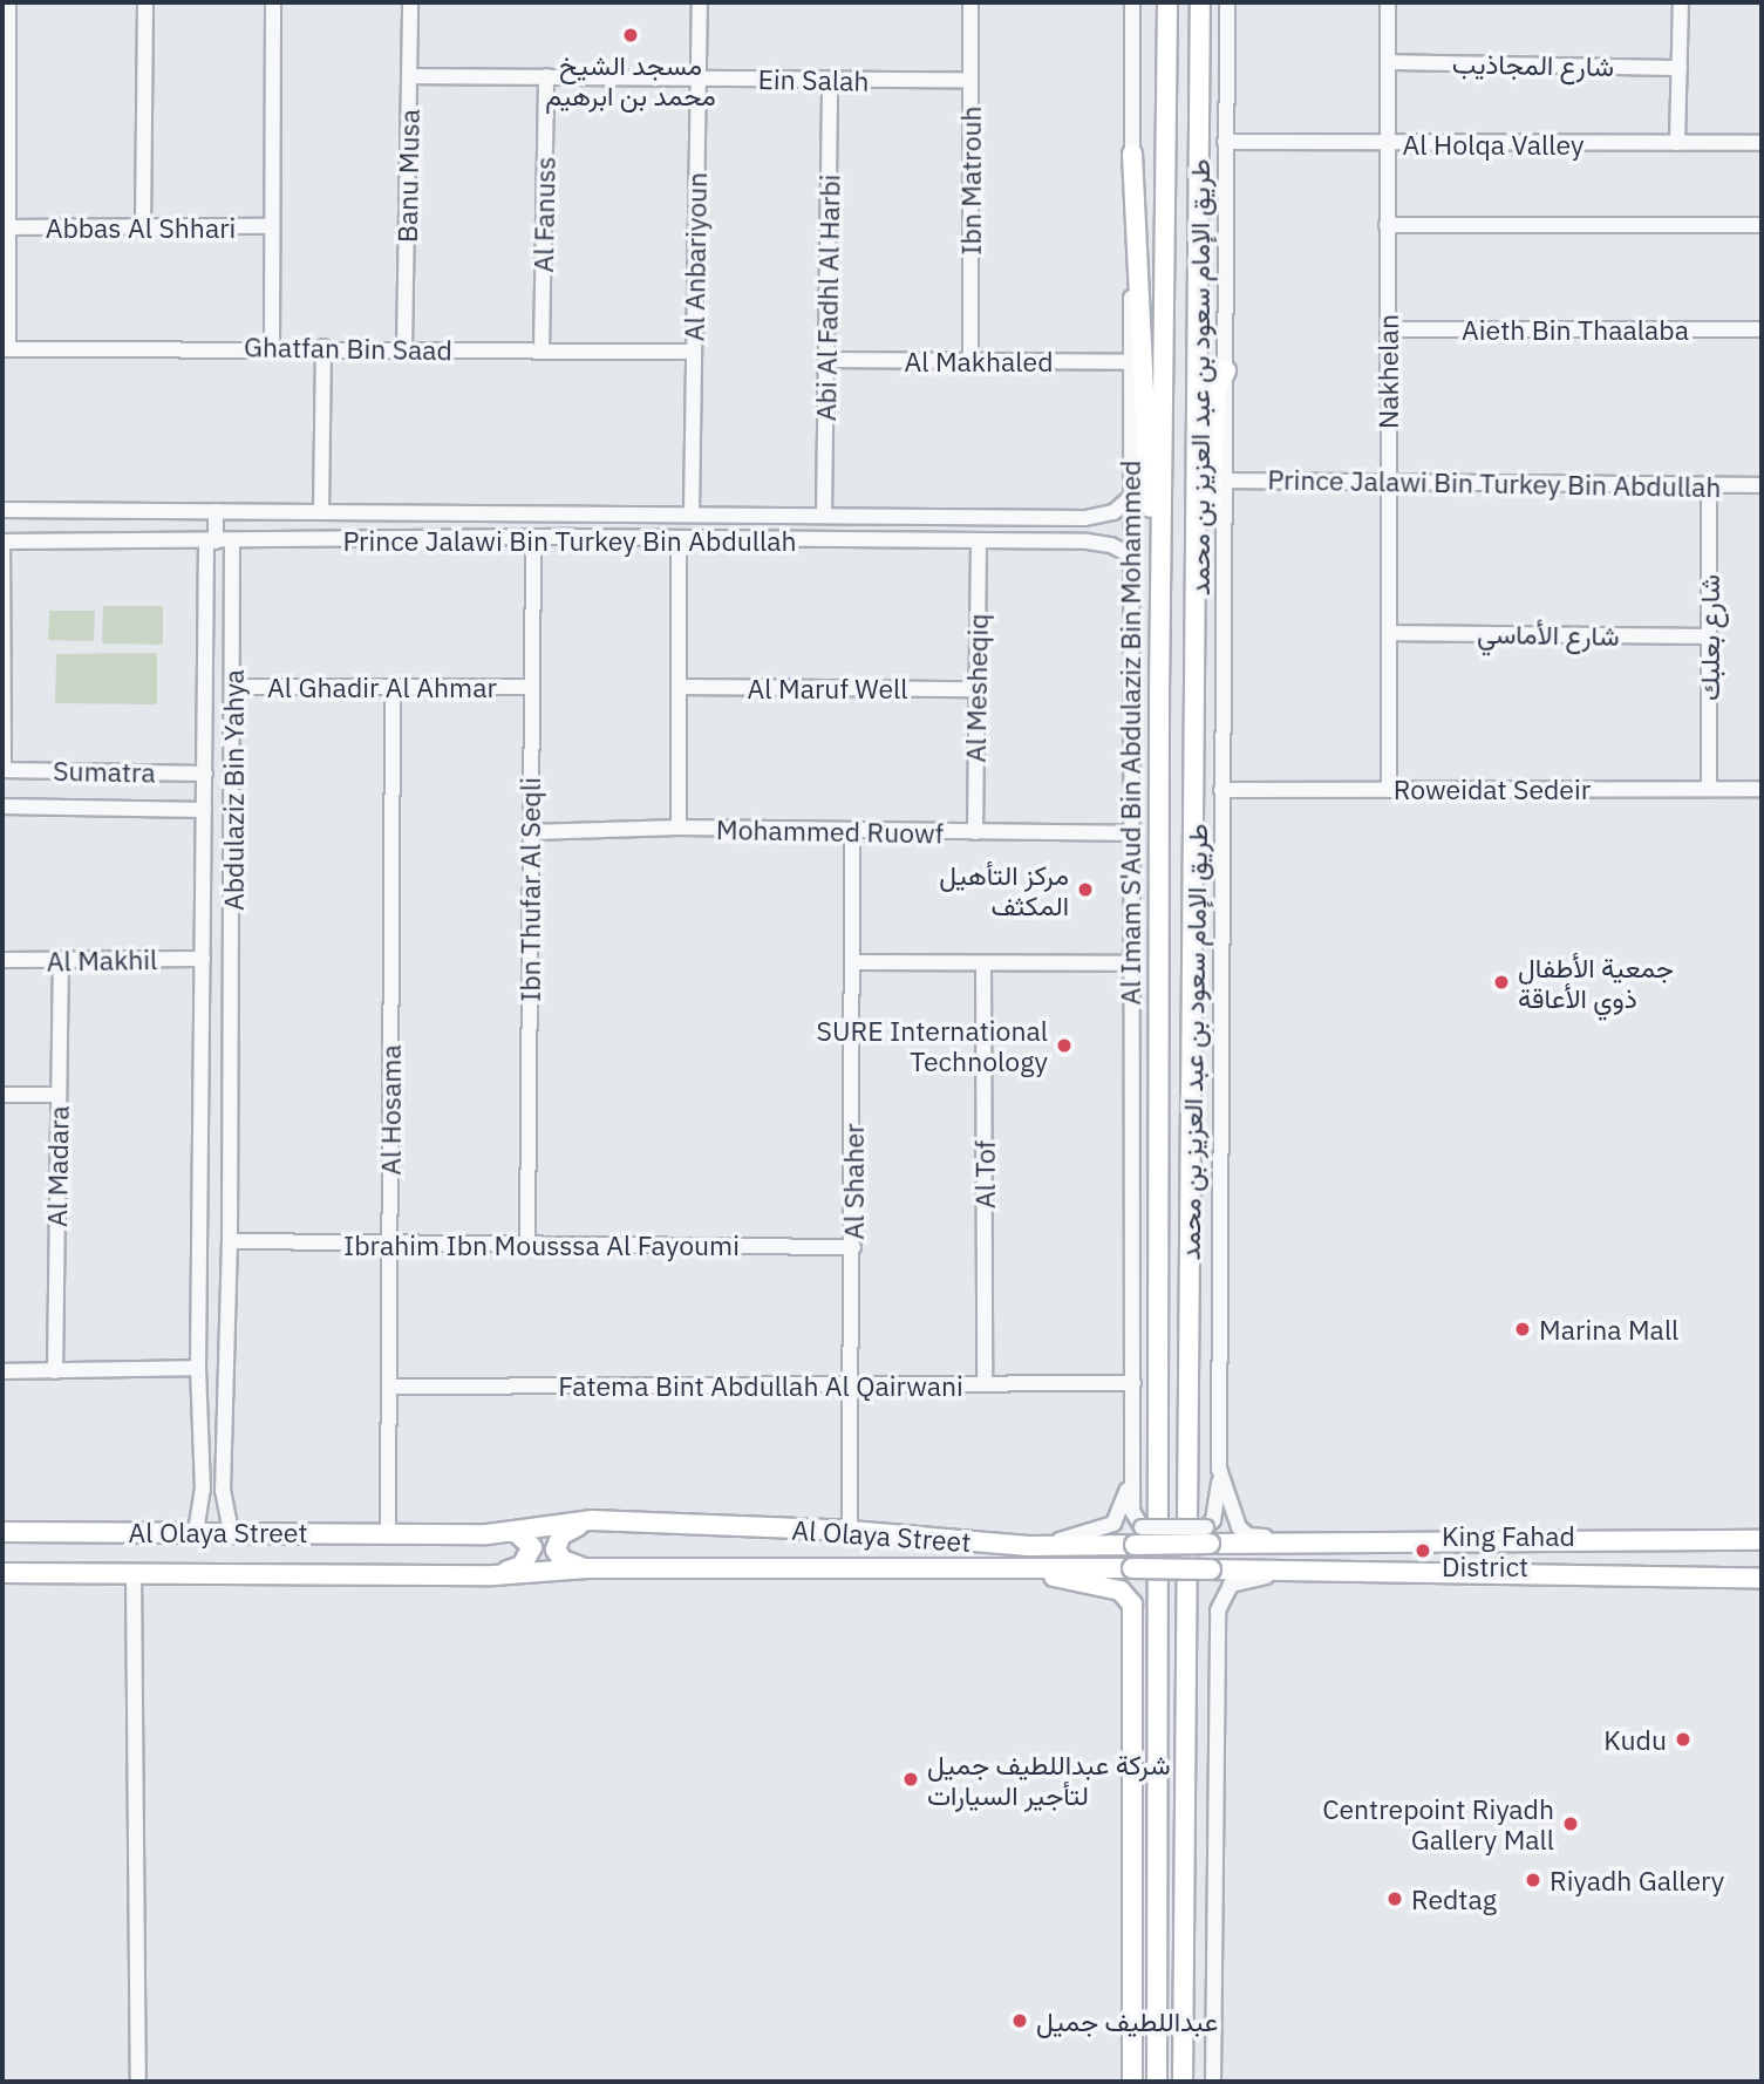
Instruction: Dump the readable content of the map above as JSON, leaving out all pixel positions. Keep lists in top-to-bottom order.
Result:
{
  "streets": {
    "main road": ["طريق الإمام سعود بن عبد العزيز بن محمد", "Al Olaya Street"],
    "street": [
      "شارع المجاذيب",
      "Ein Salah",
      "Al Holqa Valley",
      "Banu Musa",
      "Ibn Matrouh",
      "Al Fanuss",
      "Abbas Al Shhari",
      "Al Anbariyoun",
      "Abi Al Fadhl Al Harbi",
      "Aieth Bin Thaalaba",
      "Ghatfan Bin Saad",
      "Al Makhaled",
      "Nakhelan",
      "Prince Jalawi Bin Turkey Bin Abdullah",
      "شارع الأماسي",
      "شارع بعلبك",
      "Al Ghadir Al Ahmar",
      "Al Maruf Well",
      "Al Mesheqiq",
      "Al Imam S'Aud Bin Abdulaziz Bin Mohammed",
      "Sumatra",
      "Roweidat Sedeir",
      "Abdulaziz Bin Yahya",
      "Mohammed Ruowf",
      "Ibn Thufar Al Seqli",
      "Al Makhil",
      "Al Hosama",
      "Al Madara",
      "Al Tof",
      "Al Shaher",
      "Ibrahim Ibn Mousssa Al Fayoumi",
      "Fatema Bint Abdullah Al Qairwani"
    ]
  },
  "crossings": [
    ["شارع المجاذيب", "Nakhelan"],
    ["Ein Salah", "Banu Musa"],
    ["Ein Salah", "Ibn Matrouh"],
    ["Ein Salah", "Al Fanuss"],
    ["Ein Salah", "Al Anbariyoun"],
    ["Ein Salah", "Abi Al Fadhl Al Harbi"],
    ["Al Holqa Valley", "Nakhelan"],
    ["Banu Musa", "Ghatfan Bin Saad"],
    ["Ibn Matrouh", "Al Makhaled"],
    ["Al Fanuss", "Ghatfan Bin Saad"],
    ["Al Anbariyoun", "Ghatfan Bin Saad"],
    ["Al Anbariyoun", "Prince Jalawi Bin Turkey Bin Abdullah"],
    ["Abi Al Fadhl Al Harbi", "Al Makhaled"],
    ["Abi Al Fadhl Al Harbi", "Prince Jalawi Bin Turkey Bin Abdullah"],
    ["Aieth Bin Thaalaba", "Nakhelan"],
    ["Al Makhaled", "Al Imam S'Aud Bin Abdulaziz Bin Mohammed"],
    ["Nakhelan", "Prince Jalawi Bin Turkey Bin Abdullah"],
    ["Nakhelan", "شارع الأماسي"],
    ["Nakhelan", "Roweidat Sedeir"],
    ["Prince Jalawi Bin Turkey Bin Abdullah", "شارع بعلبك"],
    ["Prince Jalawi Bin Turkey Bin Abdullah", "Al Mesheqiq"],
    ["Prince Jalawi Bin Turkey Bin Abdullah", "Al Imam S'Aud Bin Abdulaziz Bin Mohammed"],
    ["Prince Jalawi Bin Turkey Bin Abdullah", "Abdulaziz Bin Yahya"],
    ["Prince Jalawi Bin Turkey Bin Abdullah", "Ibn Thufar Al Seqli"],
    ["شارع الأماسي", "شارع بعلبك"],
    ["شارع بعلبك", "Roweidat Sedeir"],
    ["Al Ghadir Al Ahmar", "Abdulaziz Bin Yahya"],
    ["Al Ghadir Al Ahmar", "Ibn Thufar Al Seqli"],
    ["Al Ghadir Al Ahmar", "Al Hosama"],
    ["Al Maruf Well", "Al Mesheqiq"],
    ["Al Mesheqiq", "Mohammed Ruowf"],
    ["Al Imam S'Aud Bin Abdulaziz Bin Mohammed", "Mohammed Ruowf"],
    ["Al Imam S'Aud Bin Abdulaziz Bin Mohammed", "Fatema Bint Abdullah Al Qairwani"],
    ["Al Imam S'Aud Bin Abdulaziz Bin Mohammed", "Al Olaya Street"],
    ["Sumatra", "Abdulaziz Bin Yahya"],
    ["Abdulaziz Bin Yahya", "Al Makhil"],
    ["Abdulaziz Bin Yahya", "Ibrahim Ibn Mousssa Al Fayoumi"],
    ["Abdulaziz Bin Yahya", "Al Olaya Street"],
    ["Mohammed Ruowf", "Ibn Thufar Al Seqli"],
    ["Mohammed Ruowf", "Al Shaher"],
    ["Ibn Thufar Al Seqli", "Ibrahim Ibn Mousssa Al Fayoumi"],
    ["Al Makhil", "Al Madara"],
    ["Al Hosama", "Ibrahim Ibn Mousssa Al Fayoumi"],
    ["Al Hosama", "Fatema Bint Abdullah Al Qairwani"],
    ["Al Hosama", "Al Olaya Street"],
    ["Al Tof", "Fatema Bint Abdullah Al Qairwani"],
    ["Al Shaher", "Ibrahim Ibn Mousssa Al Fayoumi"],
    ["Al Shaher", "Fatema Bint Abdullah Al Qairwani"],
    ["Al Shaher", "Al Olaya Street"]
  ],
  "places": [
    "مسجد الشيخ محمد بن ابرهيم",
    "مركز التأهيل المكثف",
    "جمعية الأطفال ذوي الأعاقة",
    "SURE International Technology",
    "Marina Mall",
    "King Fahad District",
    "Kudu",
    "شركة عبداللطيف جميل لتأجير السيارات",
    "Centrepoint Riyadh Gallery Mall",
    "Riyadh Gallery",
    "Redtag",
    "عبداللطيف جميل"
  ]
}
